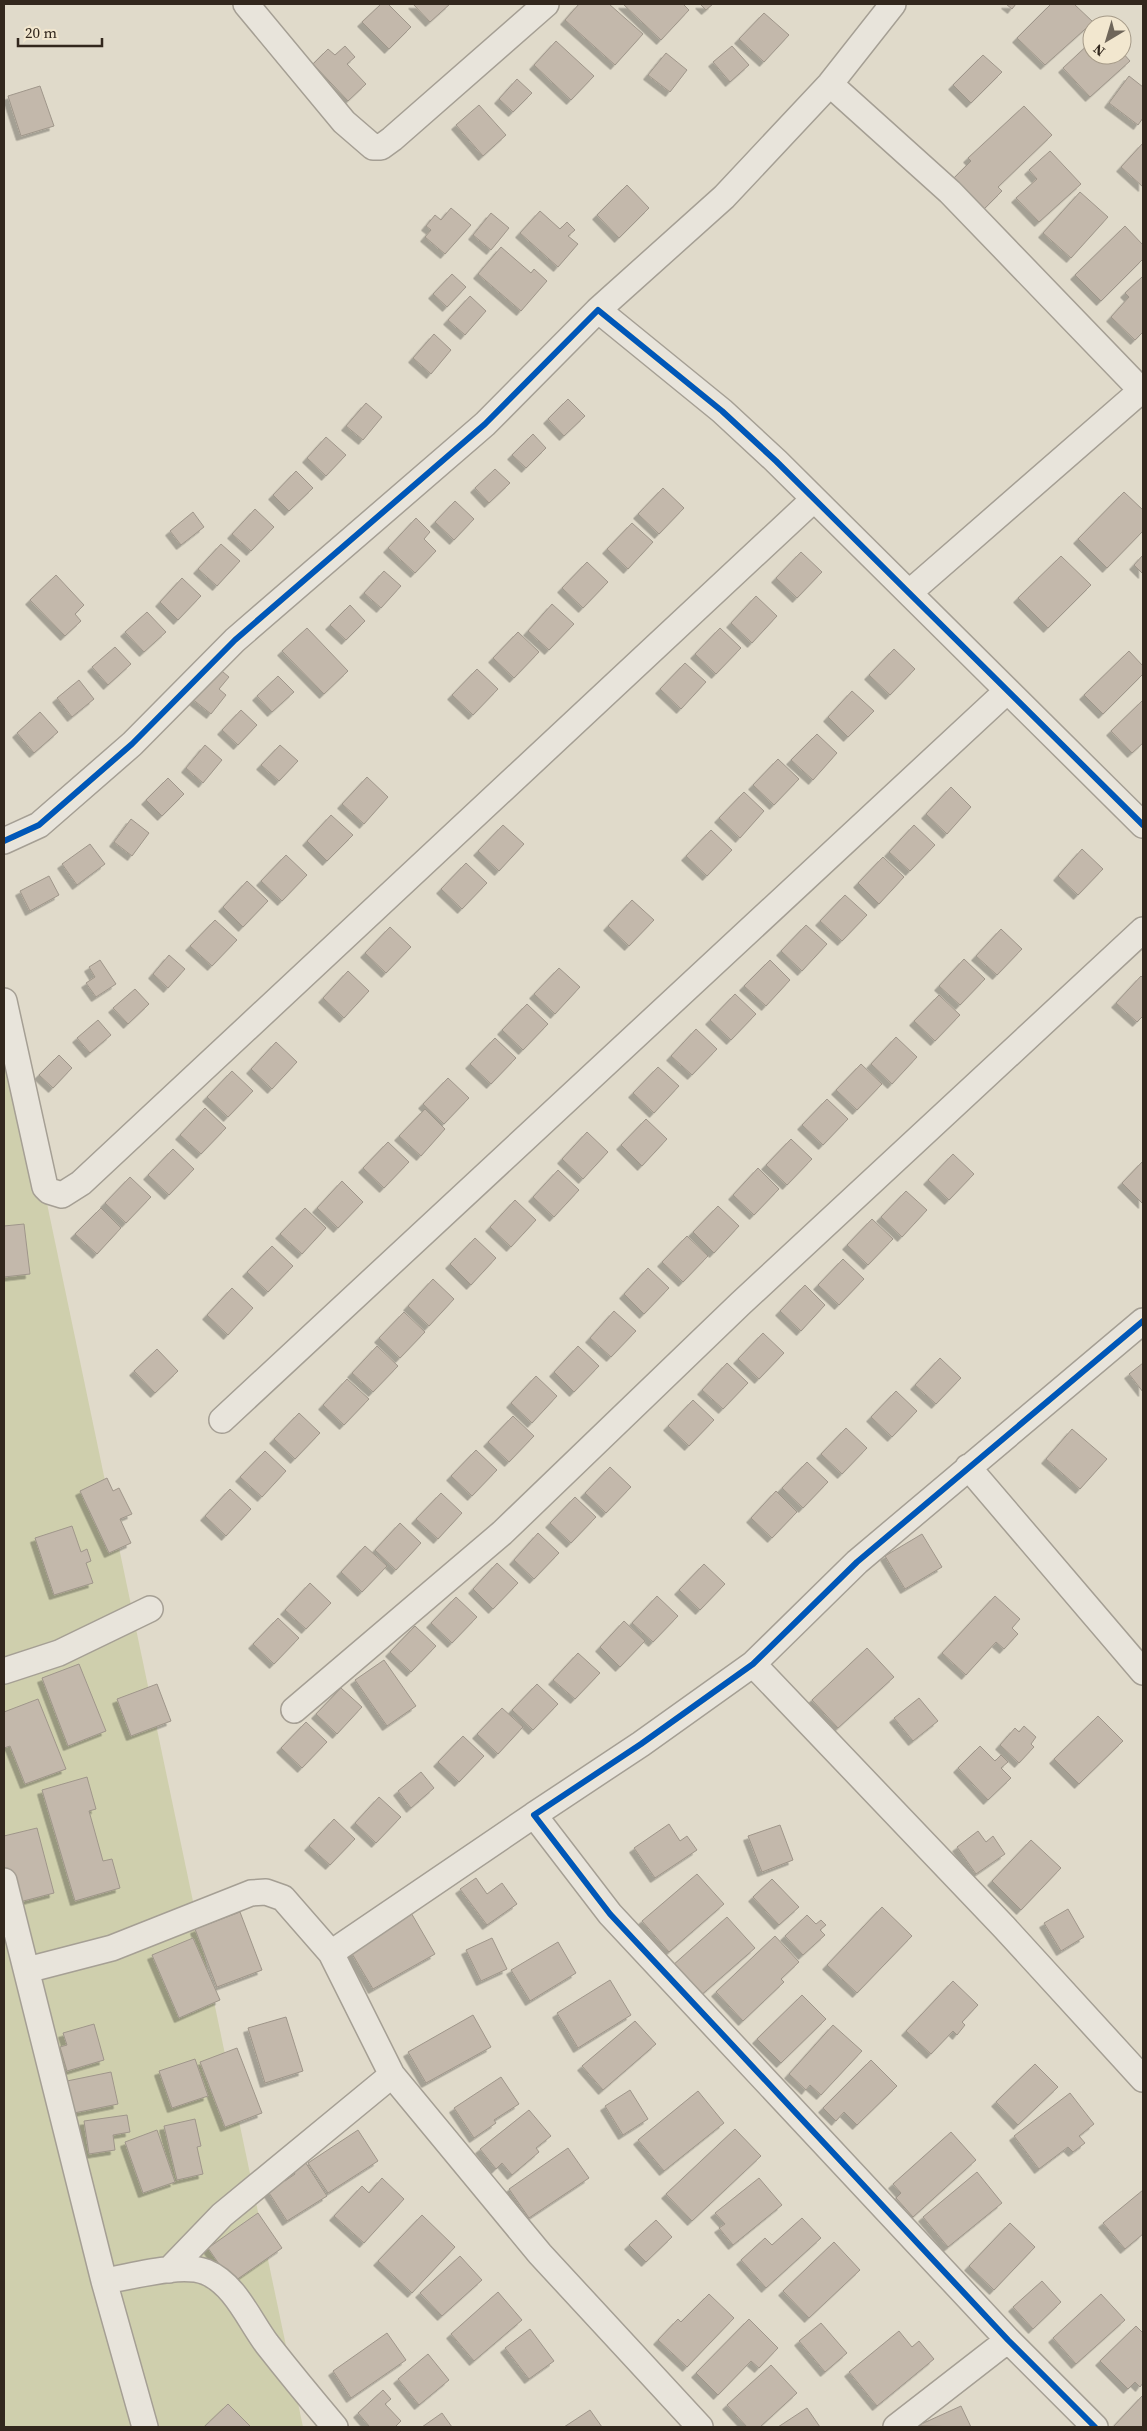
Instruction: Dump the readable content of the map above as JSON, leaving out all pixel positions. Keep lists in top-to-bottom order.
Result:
{
  "scale_bar": "20 m",
  "north": "bottom left"
}
